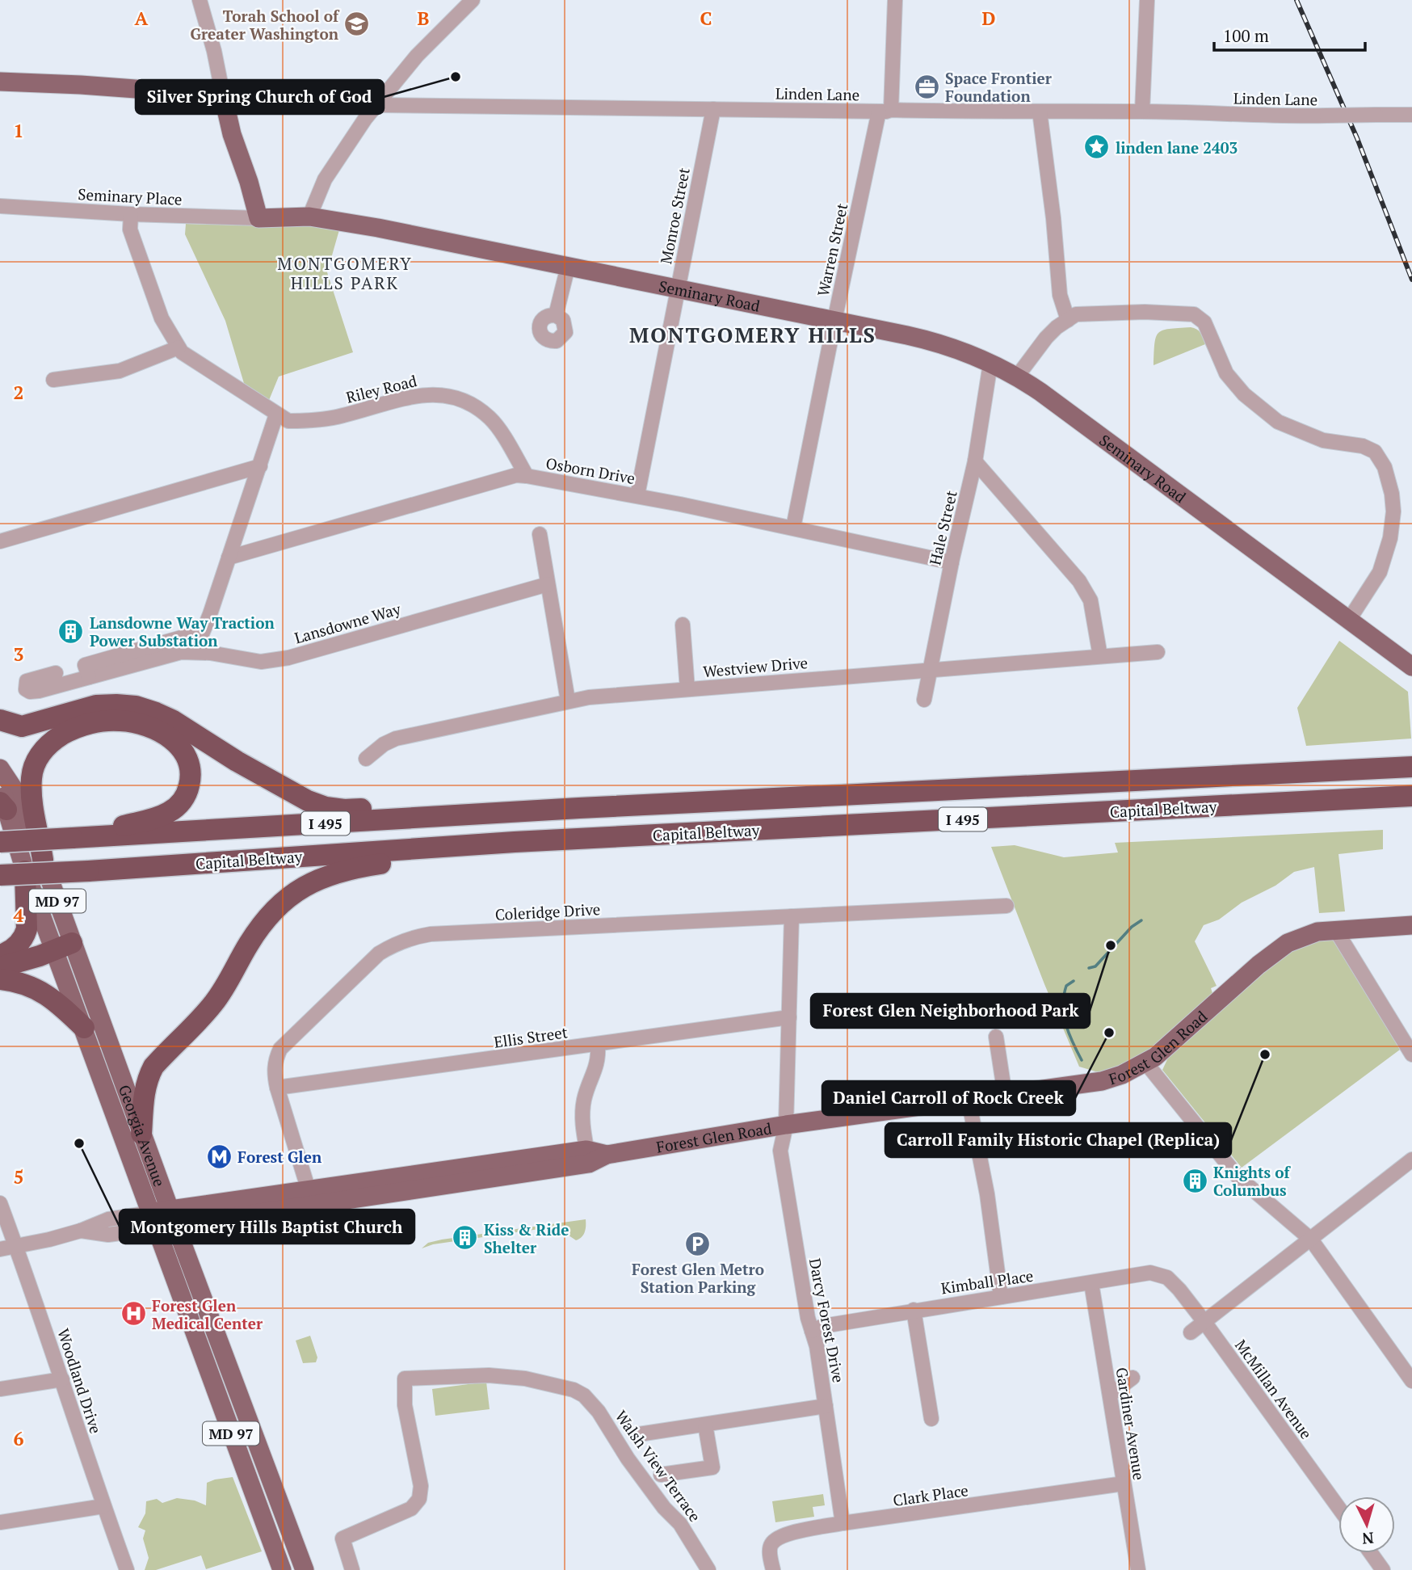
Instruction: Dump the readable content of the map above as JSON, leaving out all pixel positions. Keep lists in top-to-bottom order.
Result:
{
  "streets": {
    "highway": ["Capital Beltway", "I 495"],
    "main road": [
      "Seminary Road",
      "MD 97",
      "Forest Glen Road",
      "Georgia Avenue"
    ],
    "street": [
      "Linden Lane",
      "Seminary Place",
      "Monroe Street",
      "Warren Street",
      "Riley Road",
      "Osborn Drive",
      "Hale Street",
      "Lansdowne Way",
      "Westview Drive",
      "Coleridge Drive",
      "Ellis Street",
      "Kimball Place",
      "Darcy Forest Drive",
      "Woodland Drive",
      "McMillan Avenue",
      "Gardiner Avenue",
      "Walsh View Terrace",
      "Clark Place"
    ]
  },
  "crossings": [
    ["Linden Lane", "Monroe Street"],
    ["Linden Lane", "Warren Street"],
    ["Seminary Place", "Seminary Road"],
    ["Monroe Street", "Seminary Road"],
    ["Monroe Street", "Osborn Drive"],
    ["Warren Street", "Seminary Road"],
    ["Warren Street", "Osborn Drive"],
    ["Seminary Road", "Hale Street"],
    ["Riley Road", "Osborn Drive"],
    ["Osborn Drive", "Hale Street"],
    ["Hale Street", "Westview Drive"],
    ["Coleridge Drive", "Ellis Street"],
    ["Coleridge Drive", "Forest Glen Road"],
    ["Coleridge Drive", "Darcy Forest Drive"],
    ["Ellis Street", "Darcy Forest Drive"],
    ["Forest Glen Road", "Georgia Avenue"],
    ["Forest Glen Road", "Darcy Forest Drive"],
    ["Forest Glen Road", "Woodland Drive"],
    ["Kimball Place", "Darcy Forest Drive"],
    ["Kimball Place", "McMillan Avenue"],
    ["Kimball Place", "Gardiner Avenue"],
    ["Darcy Forest Drive", "Clark Place"],
    ["Gardiner Avenue", "Clark Place"]
  ],
  "districts": ["MONTGOMERY HILLS PARK", "MONTGOMERY HILLS"],
  "places": {
    "school or university": ["Torah School of Greater Washington"],
    "other": [
      "Silver Spring Church of God",
      "Forest Glen Neighborhood Park",
      "Daniel Carroll of Rock Creek",
      "Carroll Family Historic Chapel (Replica)",
      "Montgomery Hills Baptist Church"
    ],
    "office": ["Space Frontier Foundation"],
    "place": ["linden lane 2403"],
    "building": ["Lansdowne Way Traction Power Substation", "Knights of Columbus", "Kiss & Ride Shelter"],
    "metro station": ["Forest Glen"],
    "parking": ["Forest Glen Metro Station Parking"],
    "hospital": ["Forest Glen Medical Center"]
  },
  "scale_bar": "100 m",
  "north": "bottom",
  "grid": {
    "columns": [
      "A",
      "B",
      "C",
      "D"
    ],
    "rows": [
      "1",
      "2",
      "3",
      "4",
      "5",
      "6"
    ]
  }
}
